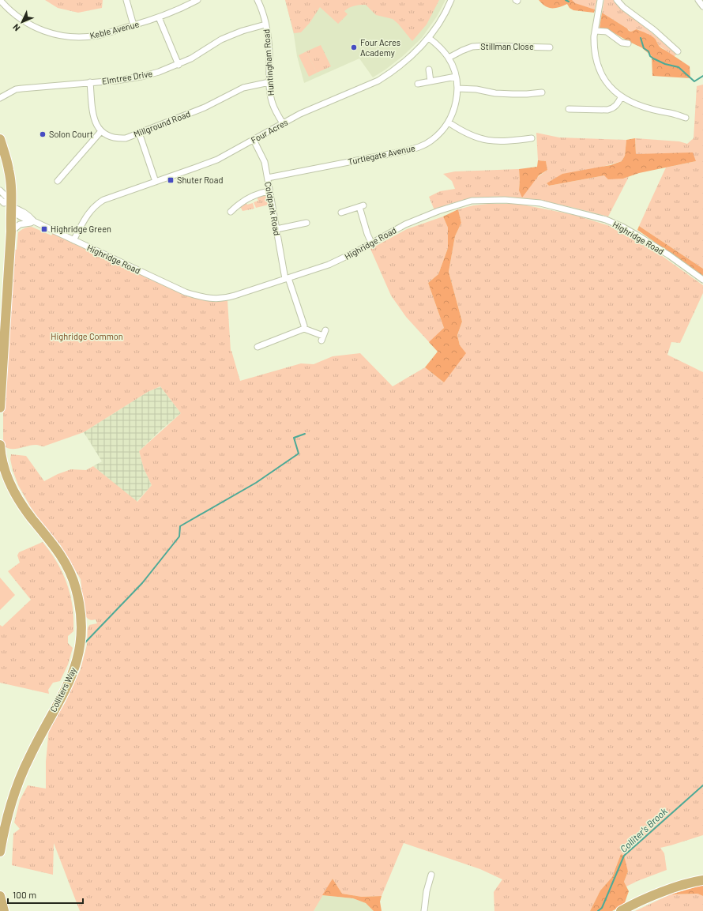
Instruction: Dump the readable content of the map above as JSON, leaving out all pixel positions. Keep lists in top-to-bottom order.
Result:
{
  "streets": {
    "highway": ["Colliters Way"],
    "street": [
      "Keble Avenue",
      "Stillman Close",
      "Huntingham Road",
      "Elmtree Drive",
      "Millground Road",
      "Four Acres",
      "Turtlegate Avenue",
      "Coldpark Road",
      "Highridge Road"
    ]
  },
  "crossings": [
    ["Stillman Close", "Turtlegate Avenue"],
    ["Huntingham Road", "Elmtree Drive"],
    ["Huntingham Road", "Millground Road"],
    ["Huntingham Road", "Four Acres"],
    ["Four Acres", "Turtlegate Avenue"],
    ["Four Acres", "Coldpark Road"],
    ["Four Acres", "Highridge Road"],
    ["Turtlegate Avenue", "Coldpark Road"],
    ["Coldpark Road", "Highridge Road"]
  ],
  "water": ["Colliter's Brook"],
  "parks": ["Highridge Common"],
  "places": {
    "other": ["Four Acres Academy", "Solon Court"],
    "transit": ["Shuter Road", "Highridge Green"]
  },
  "scale_bar": "100 m",
  "north": "bottom left"
}
